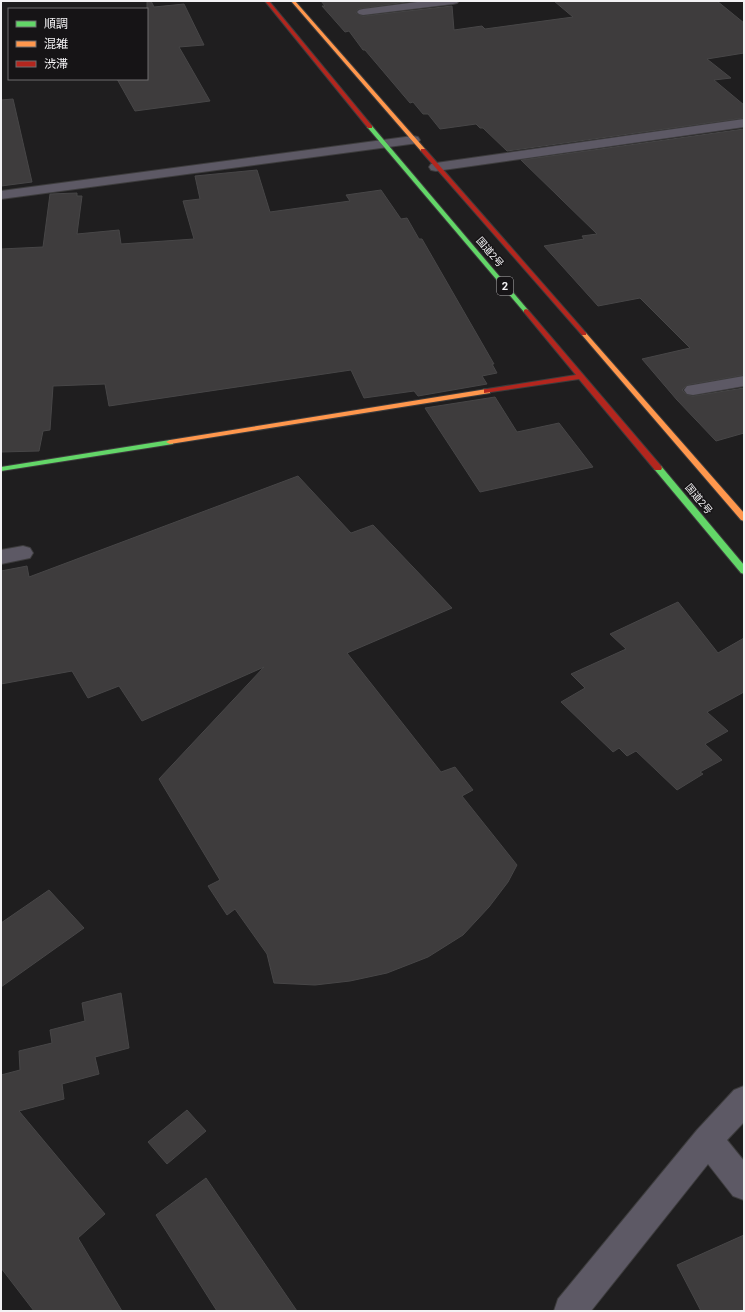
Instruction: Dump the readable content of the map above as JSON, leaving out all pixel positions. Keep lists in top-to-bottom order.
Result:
{
  "streets": {
    "main road": ["国道2号", "2"]
  },
  "legend": ["順調", "混雑", "渋滞"]
}
